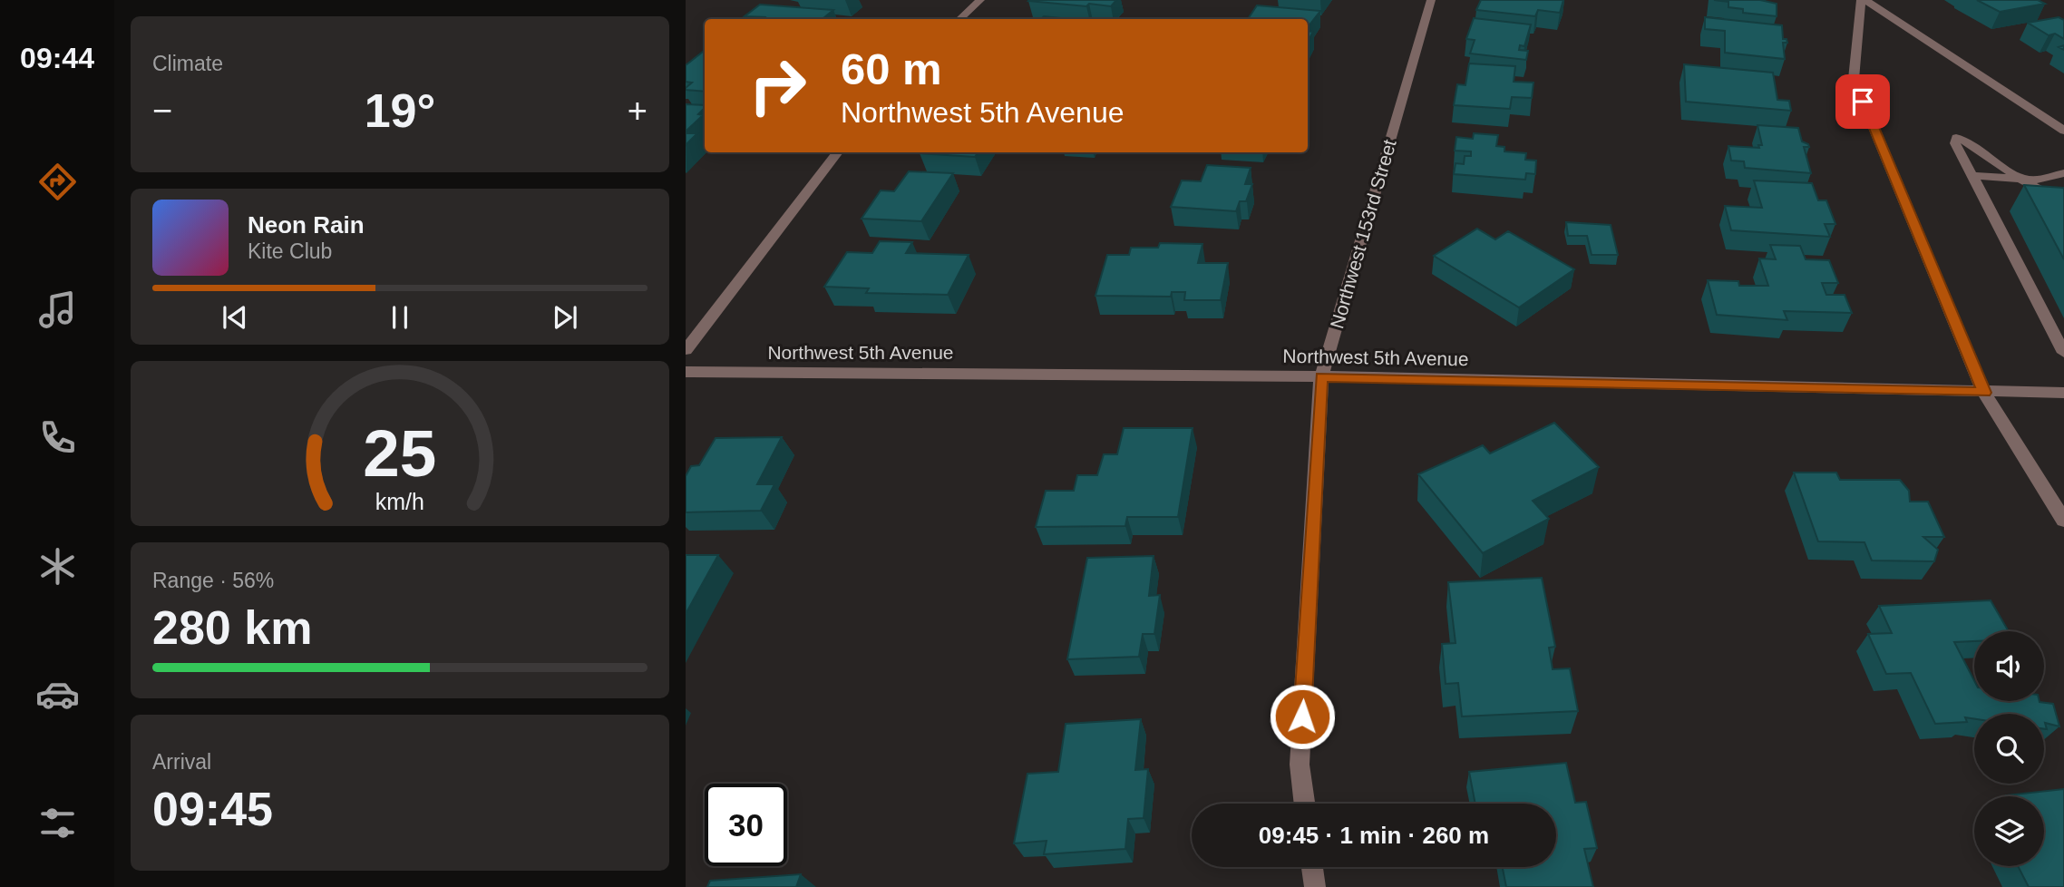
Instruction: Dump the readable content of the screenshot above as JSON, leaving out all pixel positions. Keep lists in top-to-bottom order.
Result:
{
  "streets": {
    "street": ["Northwest 153rd Street", "Northwest 5th Avenue"]
  },
  "crossings": [
    ["Northwest 153rd Street", "Northwest 5th Avenue"]
  ],
  "page": {
    "tabs": "09:44",
    "tile": [
      "Climate",
      ["Range · 56%", "280 km"],
      ["Arrival", "09:45"]
    ],
    "turn": ["60 m", "Northwest 5th Avenue"],
    "heat": ["−", "19°", "+"],
    "song": ["Neon Rain", "Kite Club"],
    "limit": "30",
    "trip": "09:45 · 1 min · 260 m",
    "gauge": ["25", "km/h"]
  }
}
